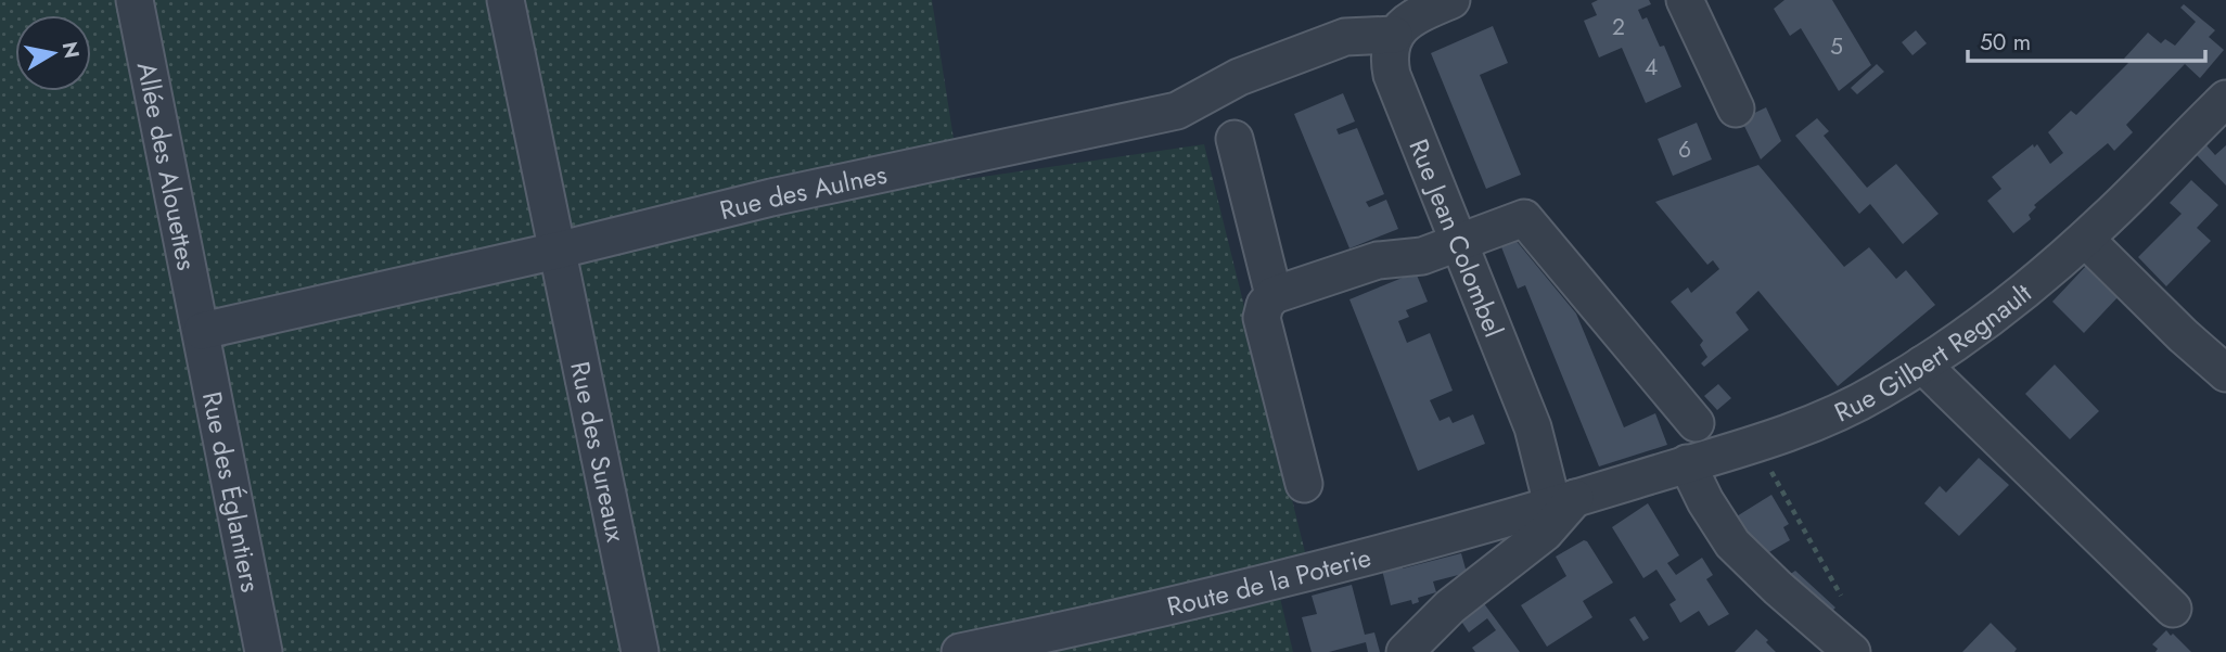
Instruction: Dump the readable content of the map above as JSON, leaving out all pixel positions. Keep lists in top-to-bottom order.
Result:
{
  "streets": {
    "street": [
      "Allée des Alouettes",
      "Rue des Aulnes",
      "Rue Jean Colombel",
      "Rue Gilbert Regnault",
      "Rue des Sureaux",
      "Rue des Églantiers",
      "Route de la Poterie"
    ]
  },
  "crossings": [
    ["Allée des Alouettes", "Rue des Aulnes"],
    ["Allée des Alouettes", "Rue des Églantiers"],
    ["Rue des Aulnes", "Rue Jean Colombel"],
    ["Rue des Aulnes", "Rue des Sureaux"],
    ["Rue des Aulnes", "Rue des Églantiers"],
    ["Rue Jean Colombel", "Rue Gilbert Regnault"],
    ["Rue Jean Colombel", "Route de la Poterie"],
    ["Rue Gilbert Regnault", "Route de la Poterie"]
  ],
  "house_numbers": [
    "2",
    "5",
    "4",
    "6"
  ],
  "scale_bar": "50 m",
  "north": "right"
}
